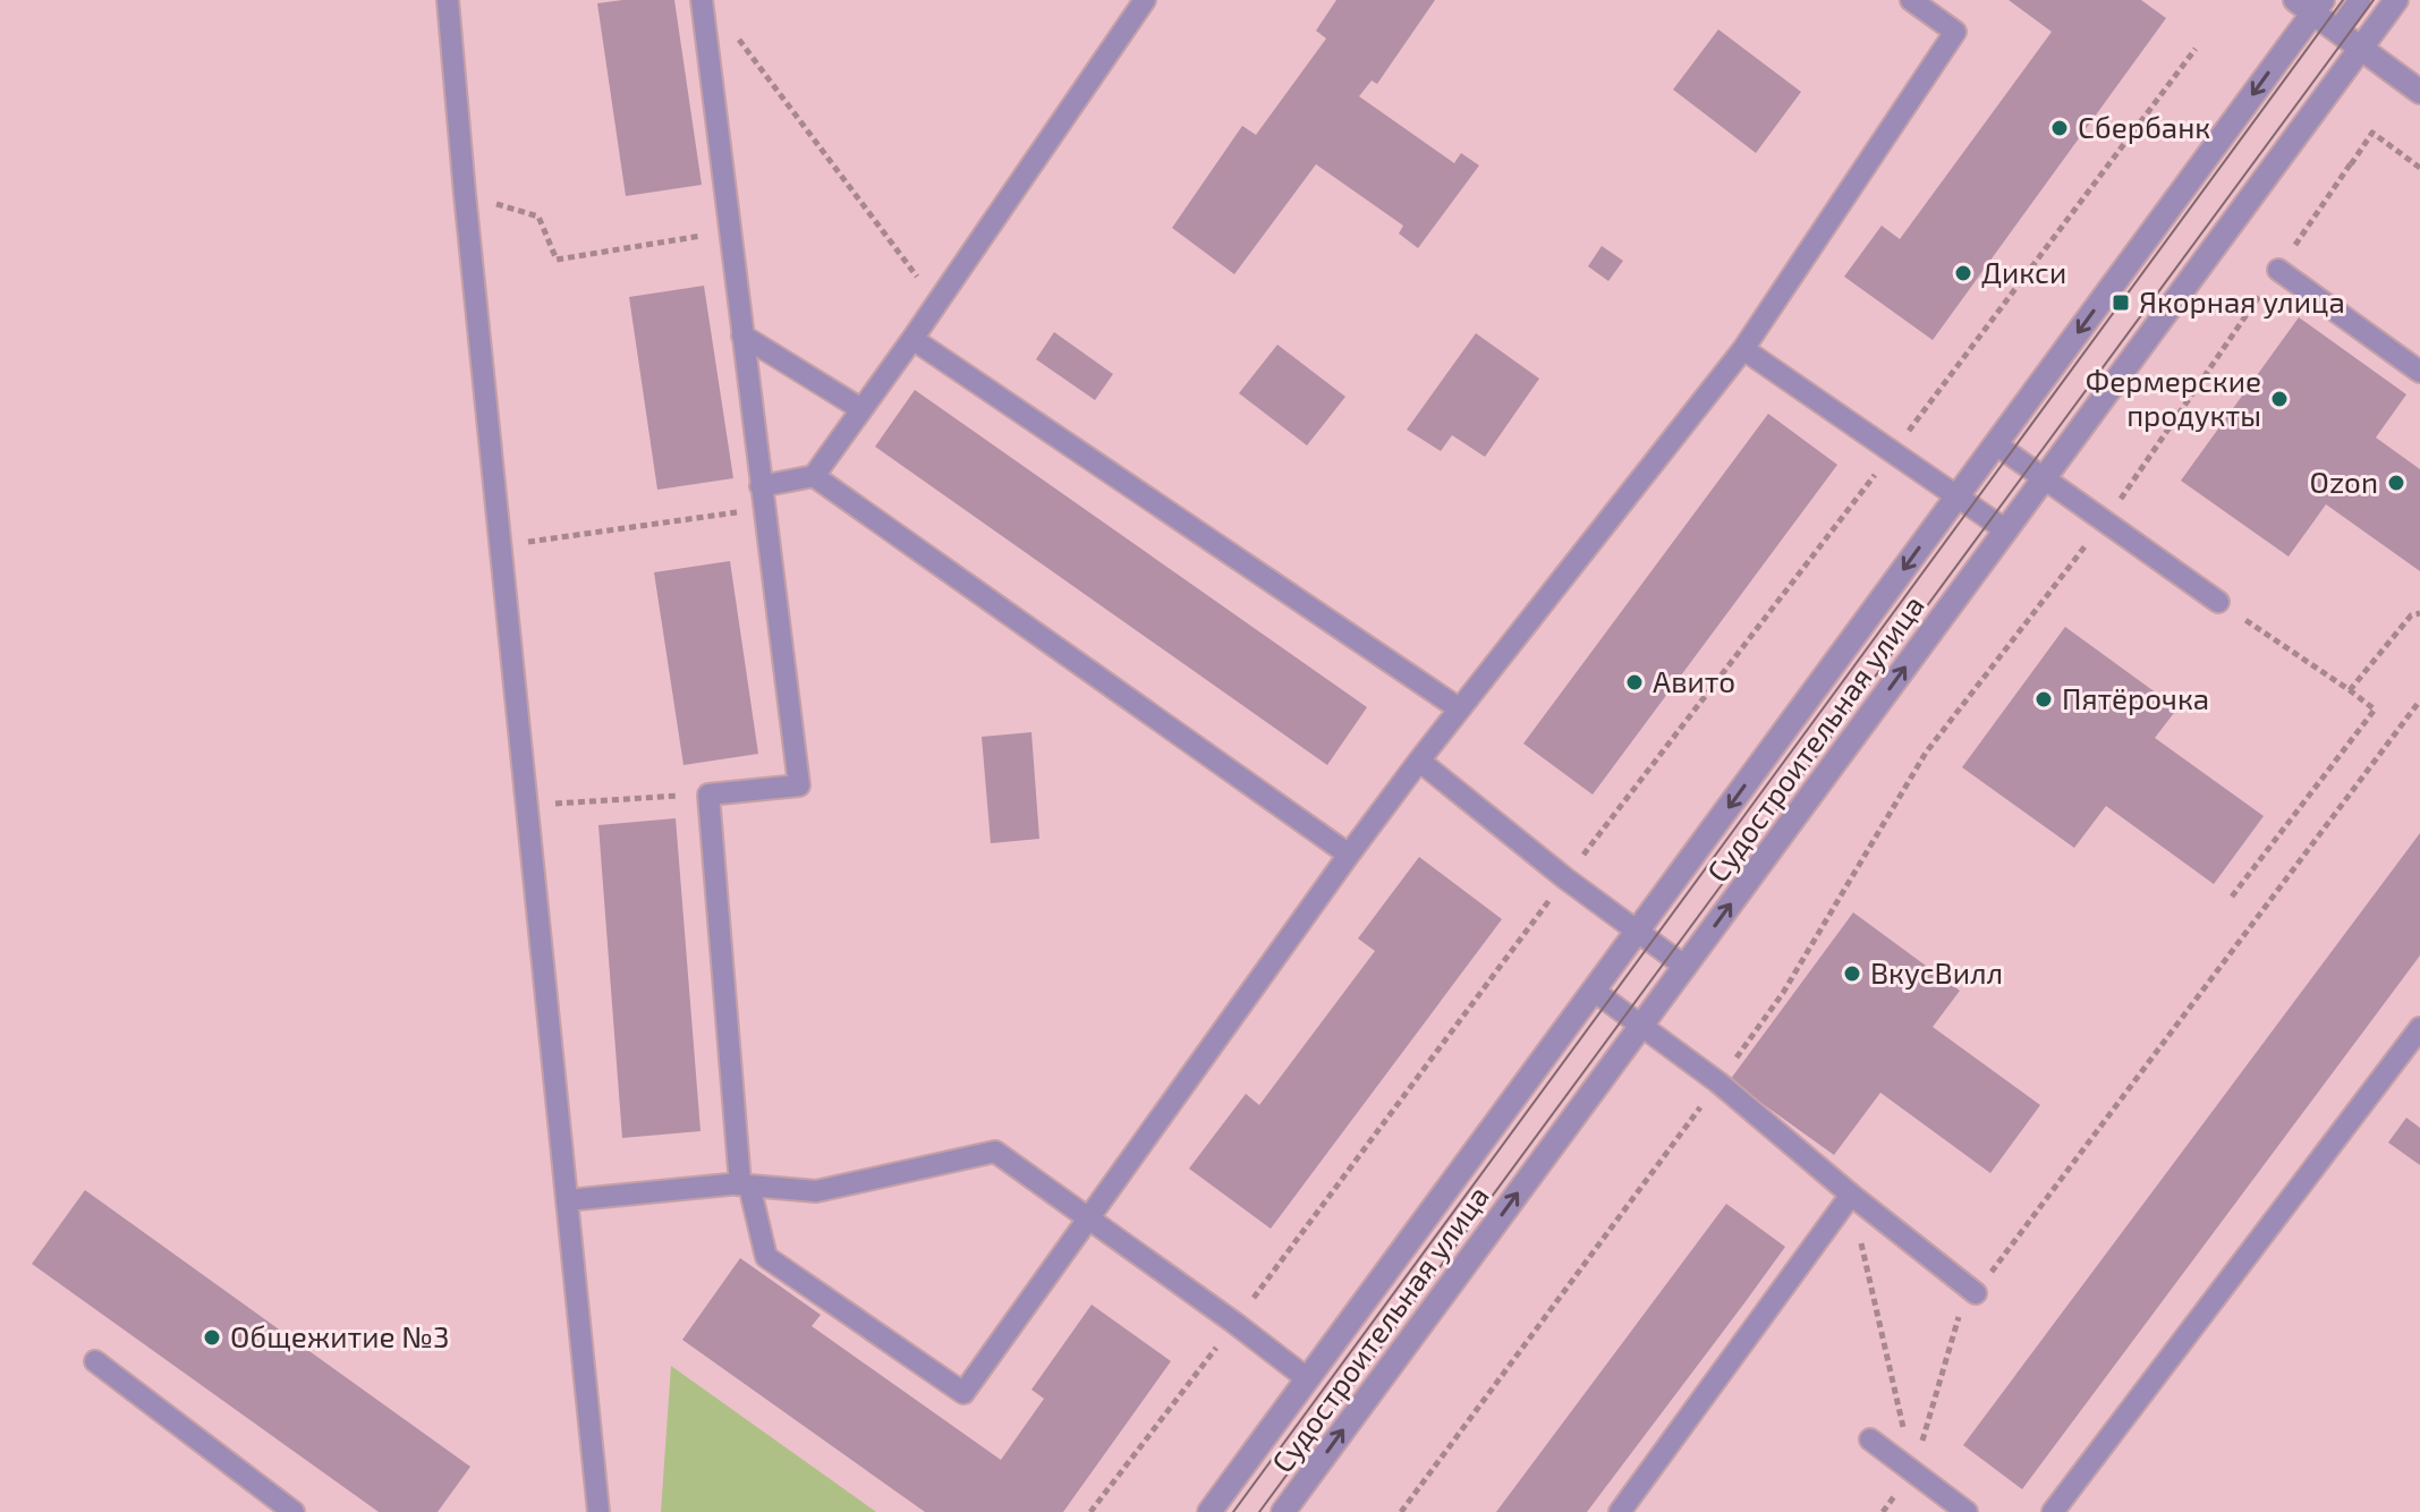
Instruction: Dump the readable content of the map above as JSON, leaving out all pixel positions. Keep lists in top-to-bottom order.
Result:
{
  "streets": {
    "street": ["Судостроительная улица"]
  },
  "places": {
    "other": [
      "Сбербанк",
      "Дикси",
      "Фермерские продукты",
      "Ozon",
      "Авито",
      "Пятёрочка",
      "ВкусВилл",
      "Общежитие №3"
    ],
    "transit": ["Якорная улица"]
  }
}
